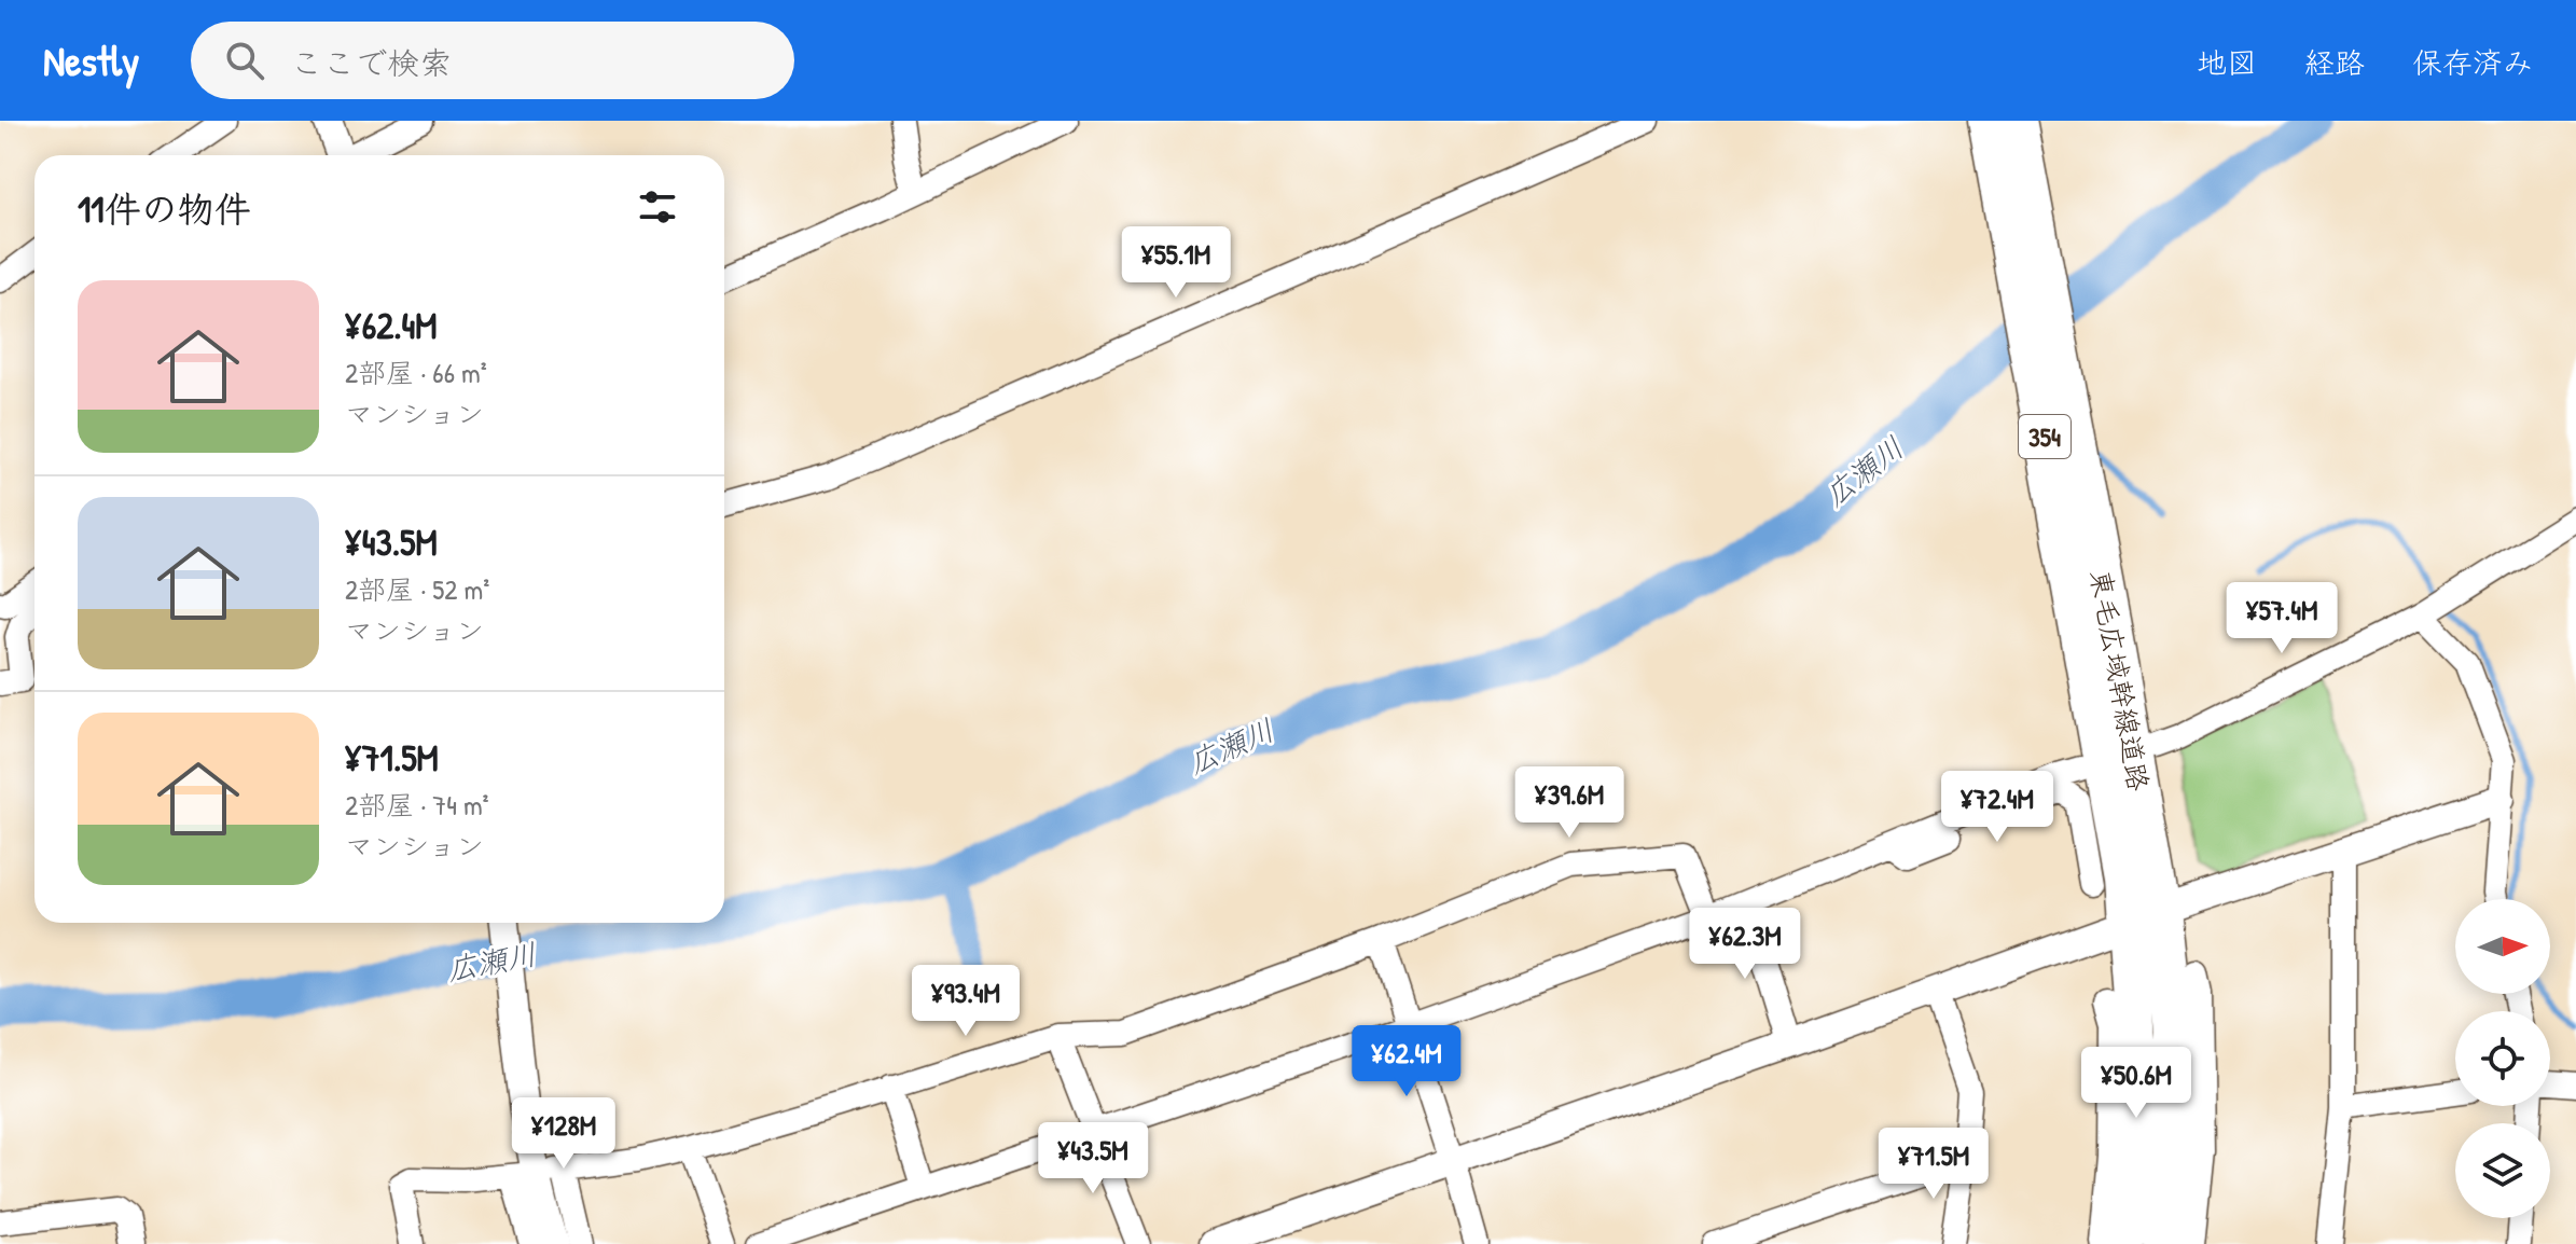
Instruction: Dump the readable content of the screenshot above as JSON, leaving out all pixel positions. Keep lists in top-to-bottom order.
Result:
{
  "streets": {
    "highway": ["354", "東毛広域幹線道路"]
  },
  "water": ["広瀬川"],
  "north": "right",
  "page": {
    "header": "Nestly",
    "search": "ここで検索",
    "nav": ["地図", "経路", "保存済み"],
    "heading": "11件の物件",
    "price": [
      "¥55.1M",
      "¥57.4M",
      "¥39.6M",
      "¥72.4M",
      "¥62.3M",
      "¥93.4M",
      "¥62.4M",
      "¥50.6M",
      "¥128M",
      "¥43.5M",
      "¥71.5M"
    ],
    "list": [
      {
        "name": "¥62.4M",
        "note": "2部屋 · 66 m² · マンション"
      },
      {
        "name": "¥43.5M",
        "note": "2部屋 · 52 m² · マンション"
      },
      {
        "name": "¥71.5M",
        "note": "2部屋 · 74 m² · マンション"
      }
    ]
  }
}
